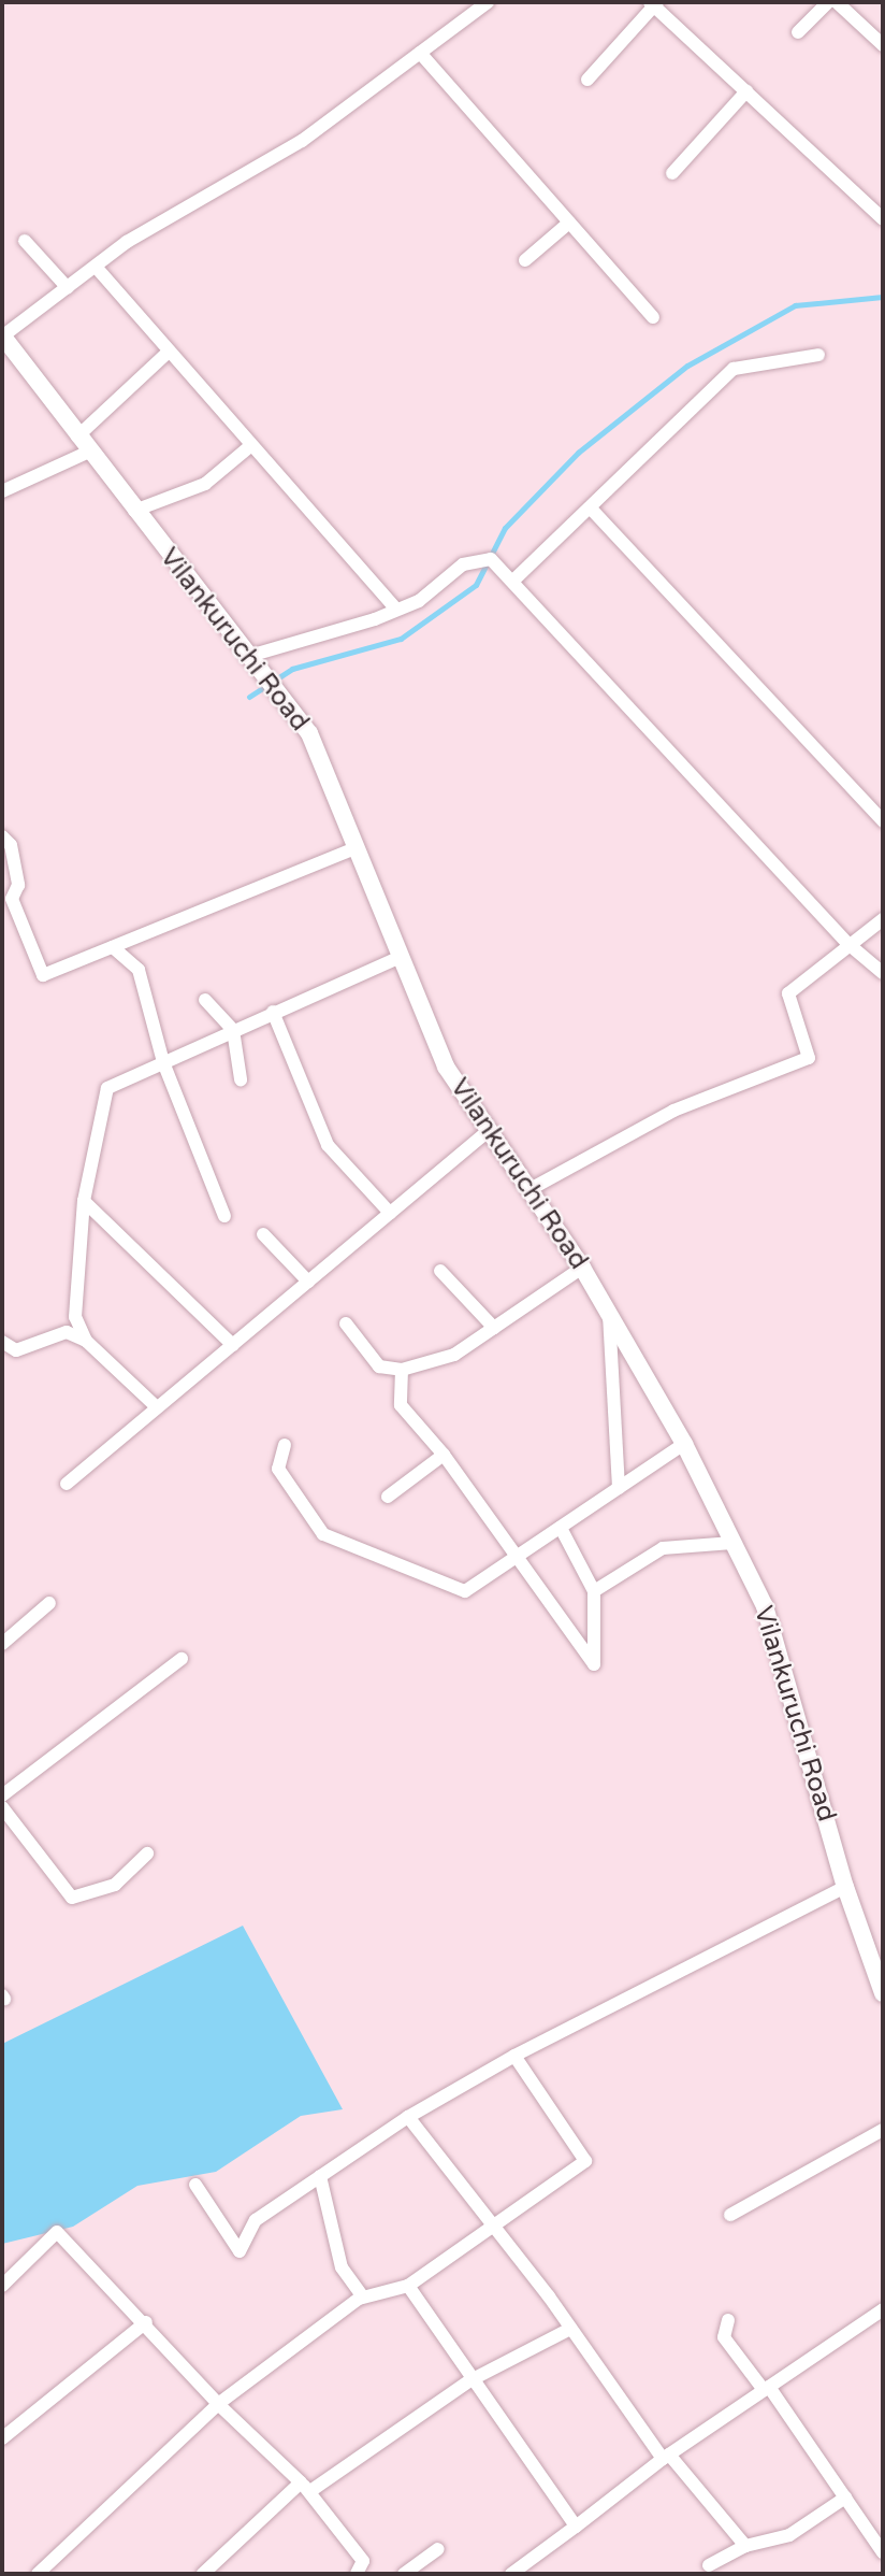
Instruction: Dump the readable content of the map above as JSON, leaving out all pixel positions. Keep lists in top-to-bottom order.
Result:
{
  "streets": {
    "street": ["Vilankuruchi Road"]
  }
}
